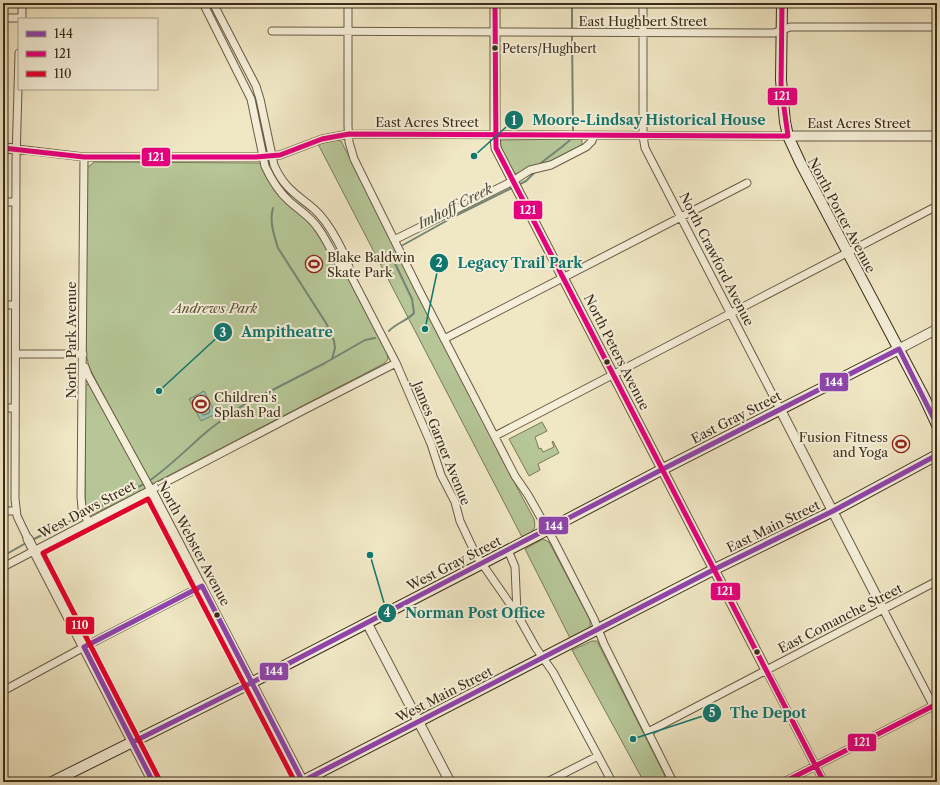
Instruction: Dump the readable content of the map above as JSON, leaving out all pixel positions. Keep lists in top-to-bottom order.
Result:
{
  "streets": {
    "main road": [
      "North Porter Avenue",
      "East Gray Street",
      "East Main Street",
      "West Gray Street",
      "West Main Street"
    ],
    "street": [
      "East Hughbert Street",
      "East Acres Street",
      "North Crawford Avenue",
      "North Park Avenue",
      "North Peters Avenue",
      "James Garner Avenue",
      "West Daws Street",
      "North Webster Avenue",
      "East Comanche Street"
    ]
  },
  "crossings": [
    ["East Hughbert Street", "North Porter Avenue"],
    ["East Hughbert Street", "North Crawford Avenue"],
    ["East Hughbert Street", "North Peters Avenue"],
    ["East Acres Street", "North Porter Avenue"],
    ["East Acres Street", "North Crawford Avenue"],
    ["East Acres Street", "North Park Avenue"],
    ["East Acres Street", "North Peters Avenue"],
    ["East Acres Street", "James Garner Avenue"],
    ["North Porter Avenue", "East Gray Street"],
    ["North Crawford Avenue", "East Gray Street"],
    ["North Crawford Avenue", "East Main Street"],
    ["North Crawford Avenue", "East Comanche Street"],
    ["North Park Avenue", "West Daws Street"],
    ["North Park Avenue", "North Webster Avenue"],
    ["North Peters Avenue", "East Gray Street"],
    ["North Peters Avenue", "East Main Street"],
    ["North Peters Avenue", "East Comanche Street"],
    ["East Gray Street", "West Gray Street"],
    ["James Garner Avenue", "West Daws Street"],
    ["James Garner Avenue", "West Gray Street"],
    ["James Garner Avenue", "West Main Street"],
    ["West Daws Street", "North Webster Avenue"],
    ["East Main Street", "West Main Street"],
    ["North Webster Avenue", "West Gray Street"],
    ["North Webster Avenue", "West Main Street"]
  ],
  "water": ["Imhoff Creek"],
  "parks": ["Andrews Park"],
  "places": {
    "other": [
      "Peters/Hughbert",
      "Moore-Lindsay Historical House",
      "Legacy Trail Park",
      "Ampitheatre",
      "Norman Post Office",
      "The Depot"
    ],
    "sports": ["Blake Baldwin Skate Park", "Children's Splash Pad", "Fusion Fitness and Yoga"]
  },
  "lines": ["transit line 121", "transit line 144", "transit line 110"],
  "legend": ["144", "121", "110"]
}
